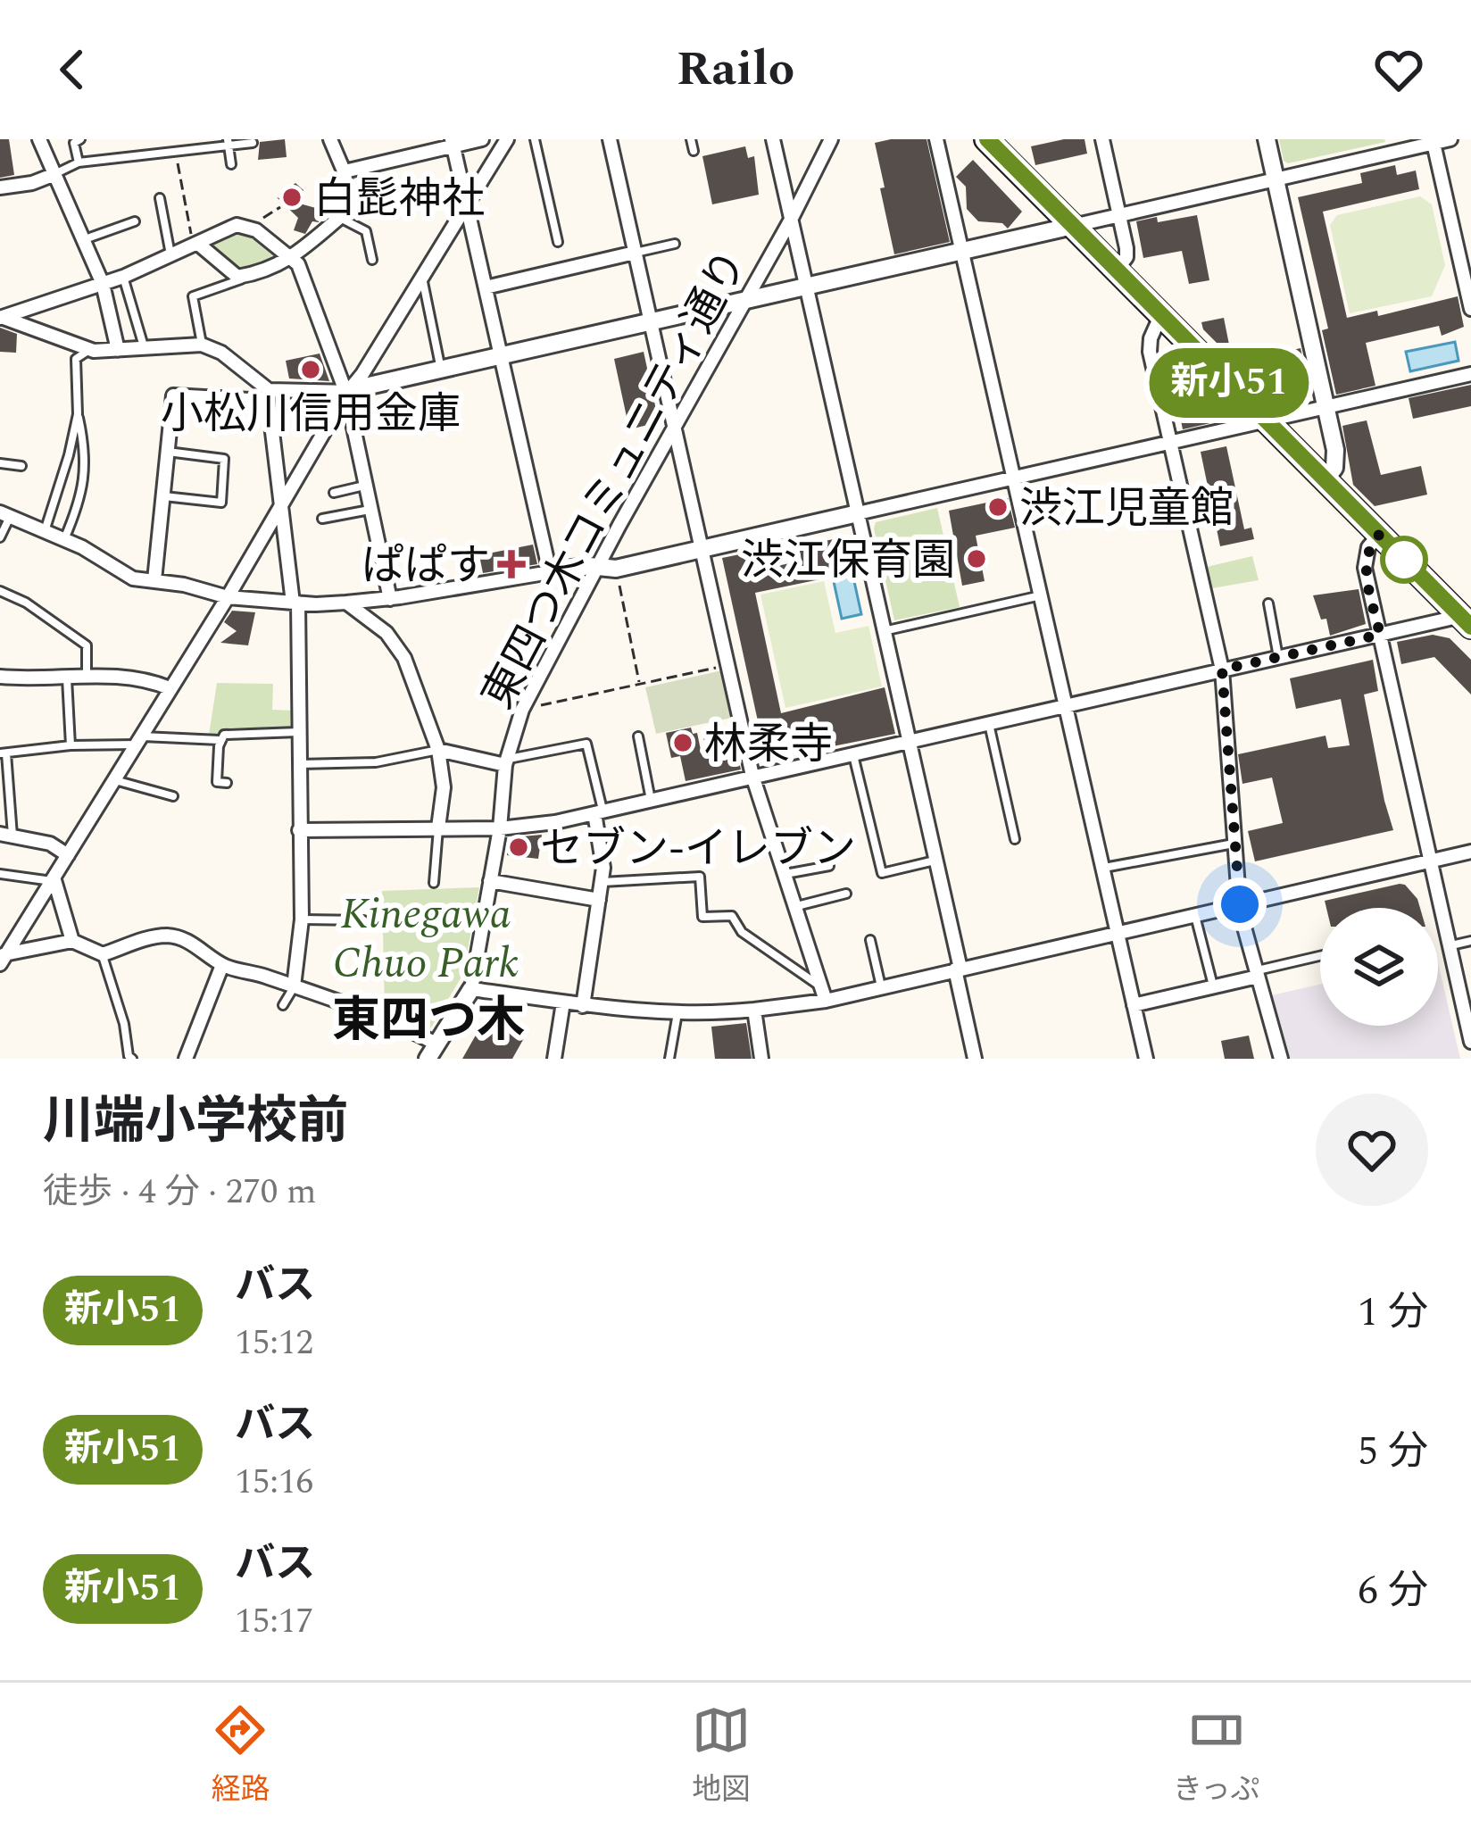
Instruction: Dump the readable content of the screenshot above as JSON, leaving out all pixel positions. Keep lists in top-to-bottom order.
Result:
{
  "streets": {
    "street": ["東四つ木コミュニティ通り"]
  },
  "districts": ["東四つ木"],
  "parks": ["Kinegawa Chuo Park"],
  "places": {
    "other": [
      "白髭神社",
      "小松川信用金庫",
      "渋江児童館",
      "渋江保育園",
      "林柔寺",
      "セブン-イレブン"
    ],
    "health": ["ぱぱす"]
  },
  "lines": ["bus line 新小51"],
  "page": {
    "header": "Railo",
    "on_map": "新小51",
    "heading": ["川端小学校前", "徒歩 · 4 分 · 270 m"],
    "list": [
      {
        "mark": "新小51",
        "name": "バス",
        "note": "15:12",
        "value": "1 分"
      },
      {
        "mark": "新小51",
        "name": "バス",
        "note": "15:16",
        "value": "5 分"
      },
      {
        "mark": "新小51",
        "name": "バス",
        "note": "15:17",
        "value": "6 分"
      }
    ],
    "tabs": ["経路", "地図", "きっぷ"]
  }
}
